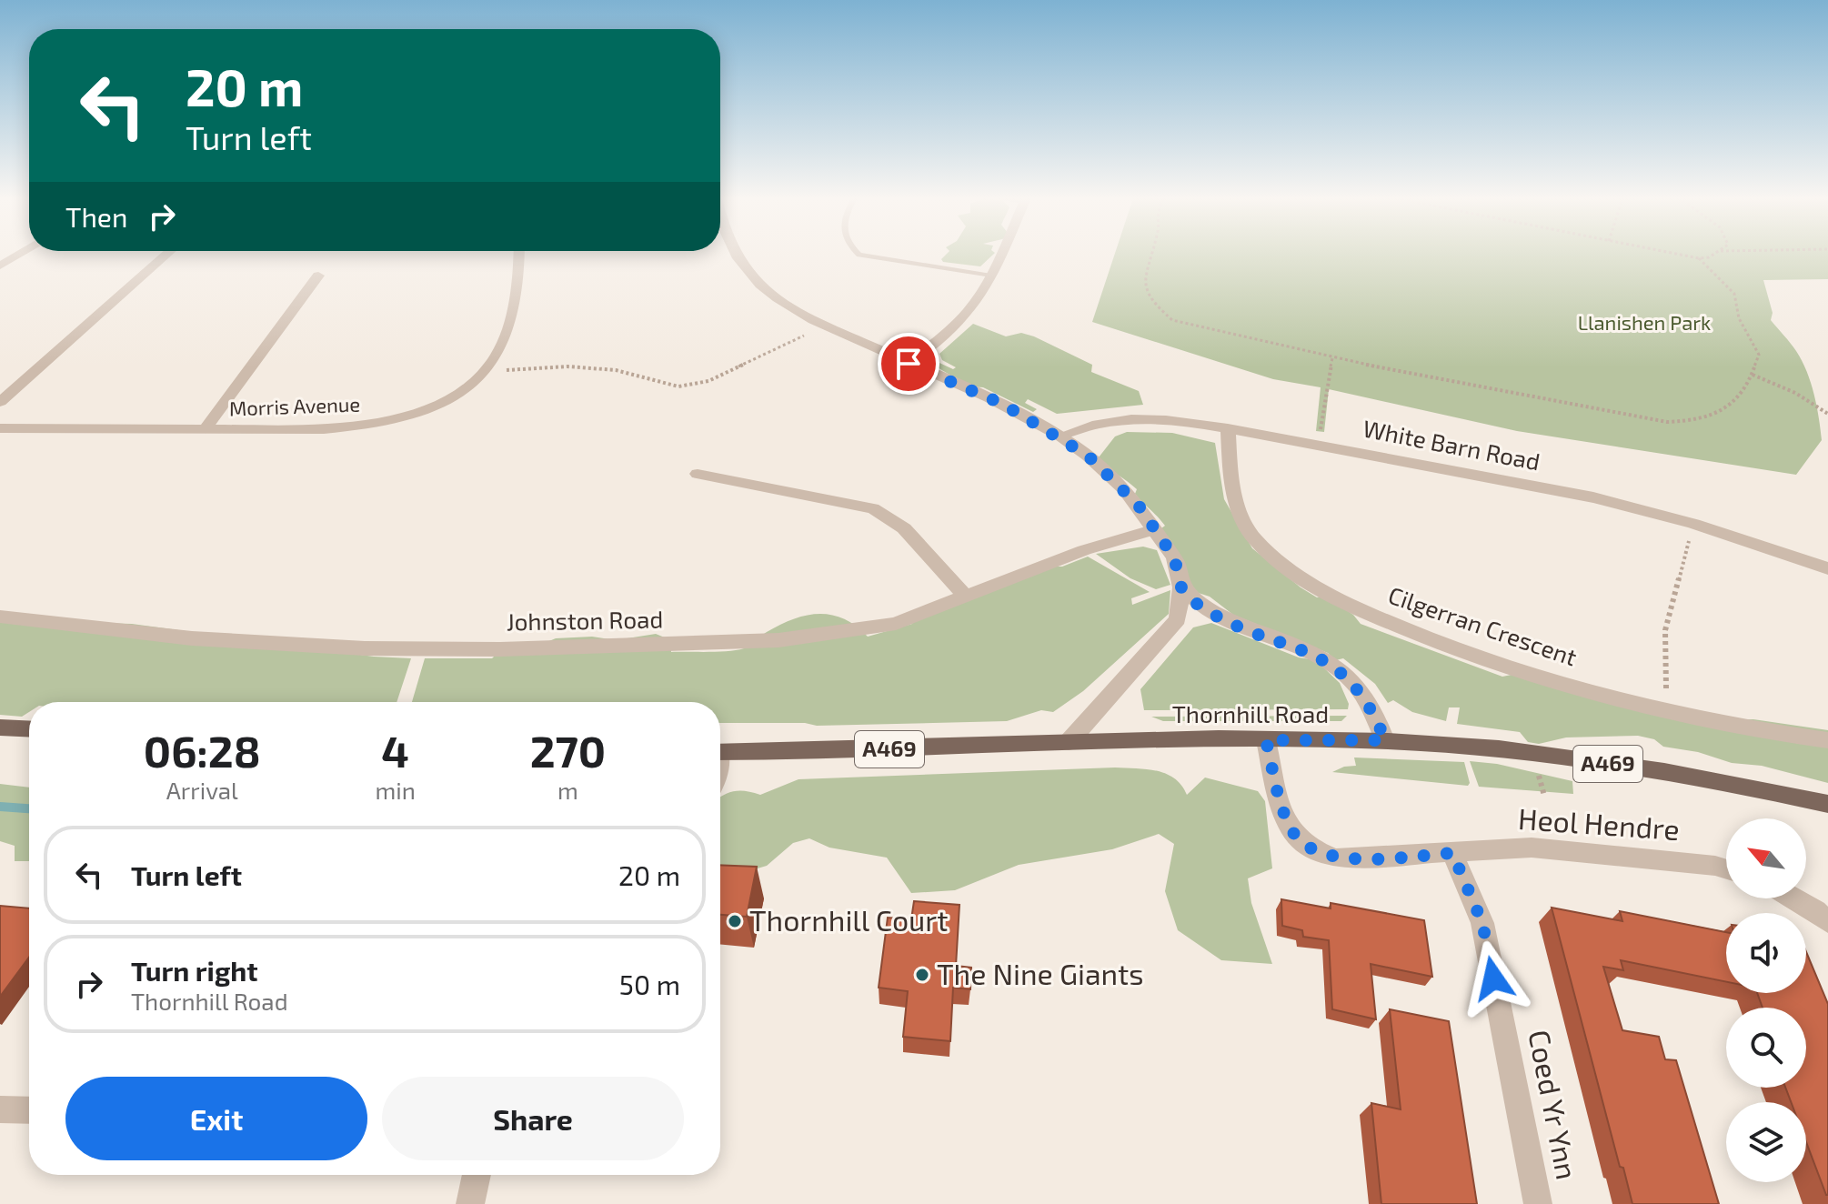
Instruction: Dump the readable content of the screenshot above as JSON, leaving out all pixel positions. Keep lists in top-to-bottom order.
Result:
{
  "streets": {
    "main road": ["Thornhill Road", "A469"],
    "street": [
      "Morris Avenue",
      "White Barn Road",
      "Johnston Road",
      "Cilgerran Crescent",
      "Heol Hendre",
      "Coed Yr Ynn"
    ]
  },
  "crossings": [
    ["White Barn Road", "Cilgerran Crescent"],
    ["Thornhill Road", "Heol Hendre"],
    ["Heol Hendre", "Coed Yr Ynn"]
  ],
  "parks": ["Llanishen Park"],
  "places": ["Thornhill Court", "The Nine Giants"],
  "north": "top left",
  "page": {
    "turn": ["20 m", "Turn left"],
    "then": "Then",
    "eta": [
      "06:28",
      "Arrival",
      "4",
      "min",
      "270",
      "m"
    ],
    "list": [
      {
        "name": "Turn left",
        "value": "20 m"
      },
      {
        "name": "Turn right",
        "note": "Thornhill Road",
        "value": "50 m"
      }
    ],
    "buttons": ["Exit", "Share"]
  }
}
